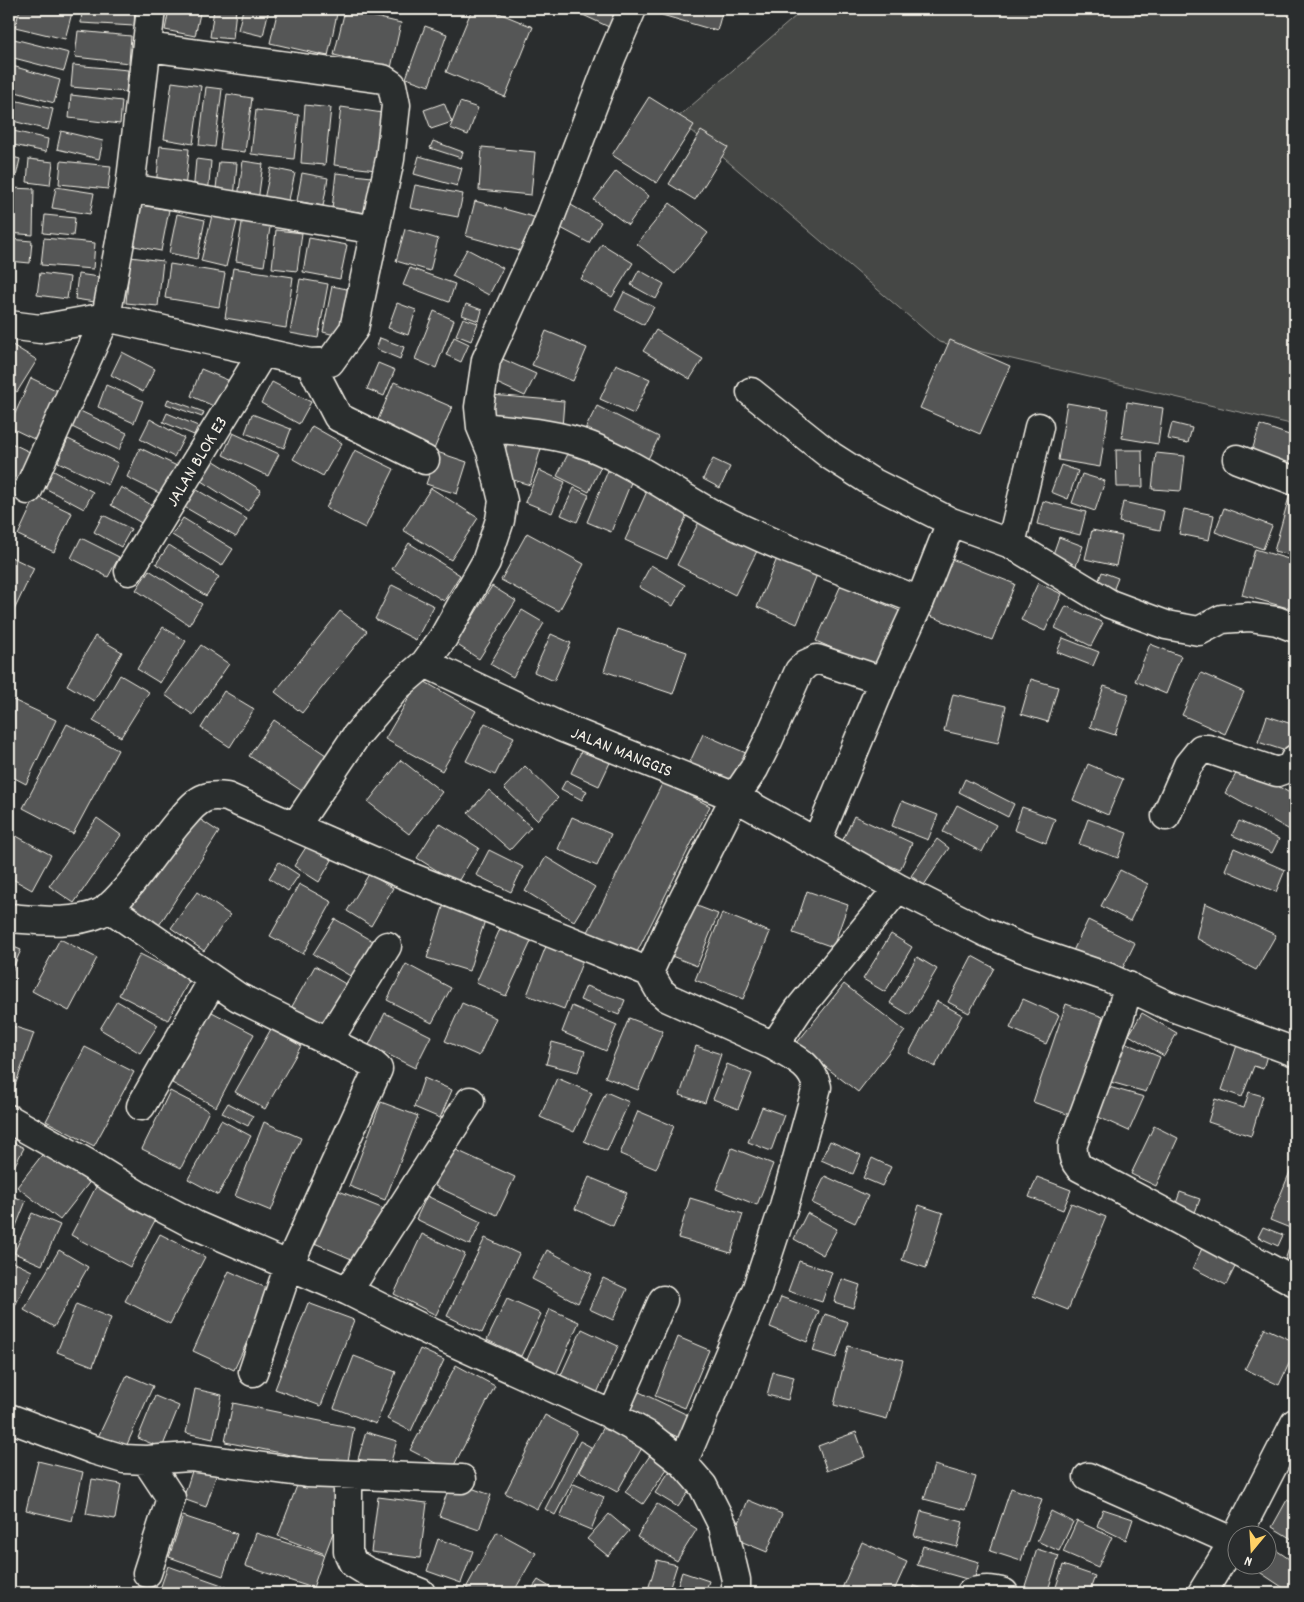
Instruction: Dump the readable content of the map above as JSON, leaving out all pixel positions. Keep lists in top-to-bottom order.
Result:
{
  "streets": {
    "street": ["JALAN BLOK E3", "JALAN MANGGIS"]
  },
  "north": "bottom"
}
